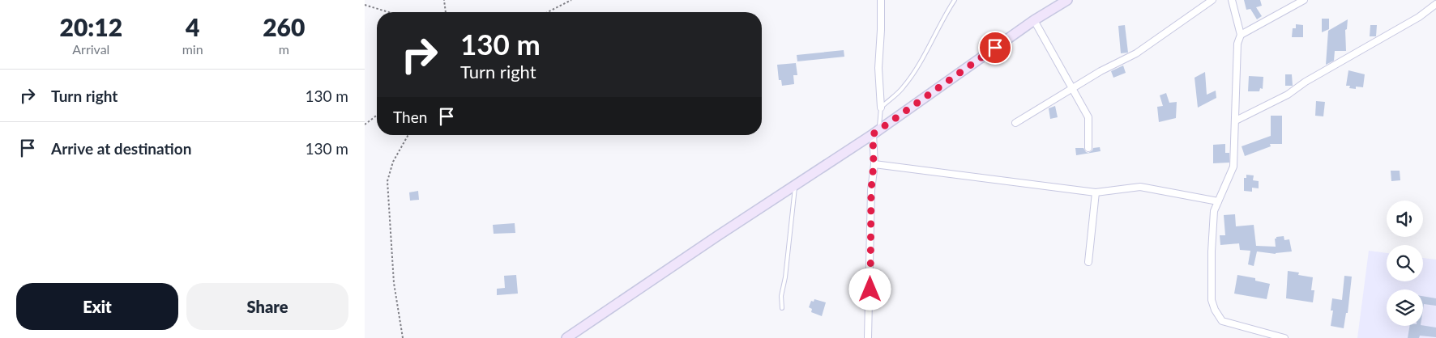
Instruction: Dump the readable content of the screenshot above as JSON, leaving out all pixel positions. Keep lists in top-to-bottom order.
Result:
{
  "page": {
    "eta": [
      "20:12",
      "Arrival",
      "4",
      "min",
      "260",
      "m"
    ],
    "turn": ["130 m", "Turn right"],
    "list": [
      {
        "name": "Turn right",
        "value": "130 m"
      },
      {
        "name": "Arrive at destination",
        "value": "130 m"
      }
    ],
    "then": "Then",
    "buttons": ["Exit", "Share"]
  }
}
